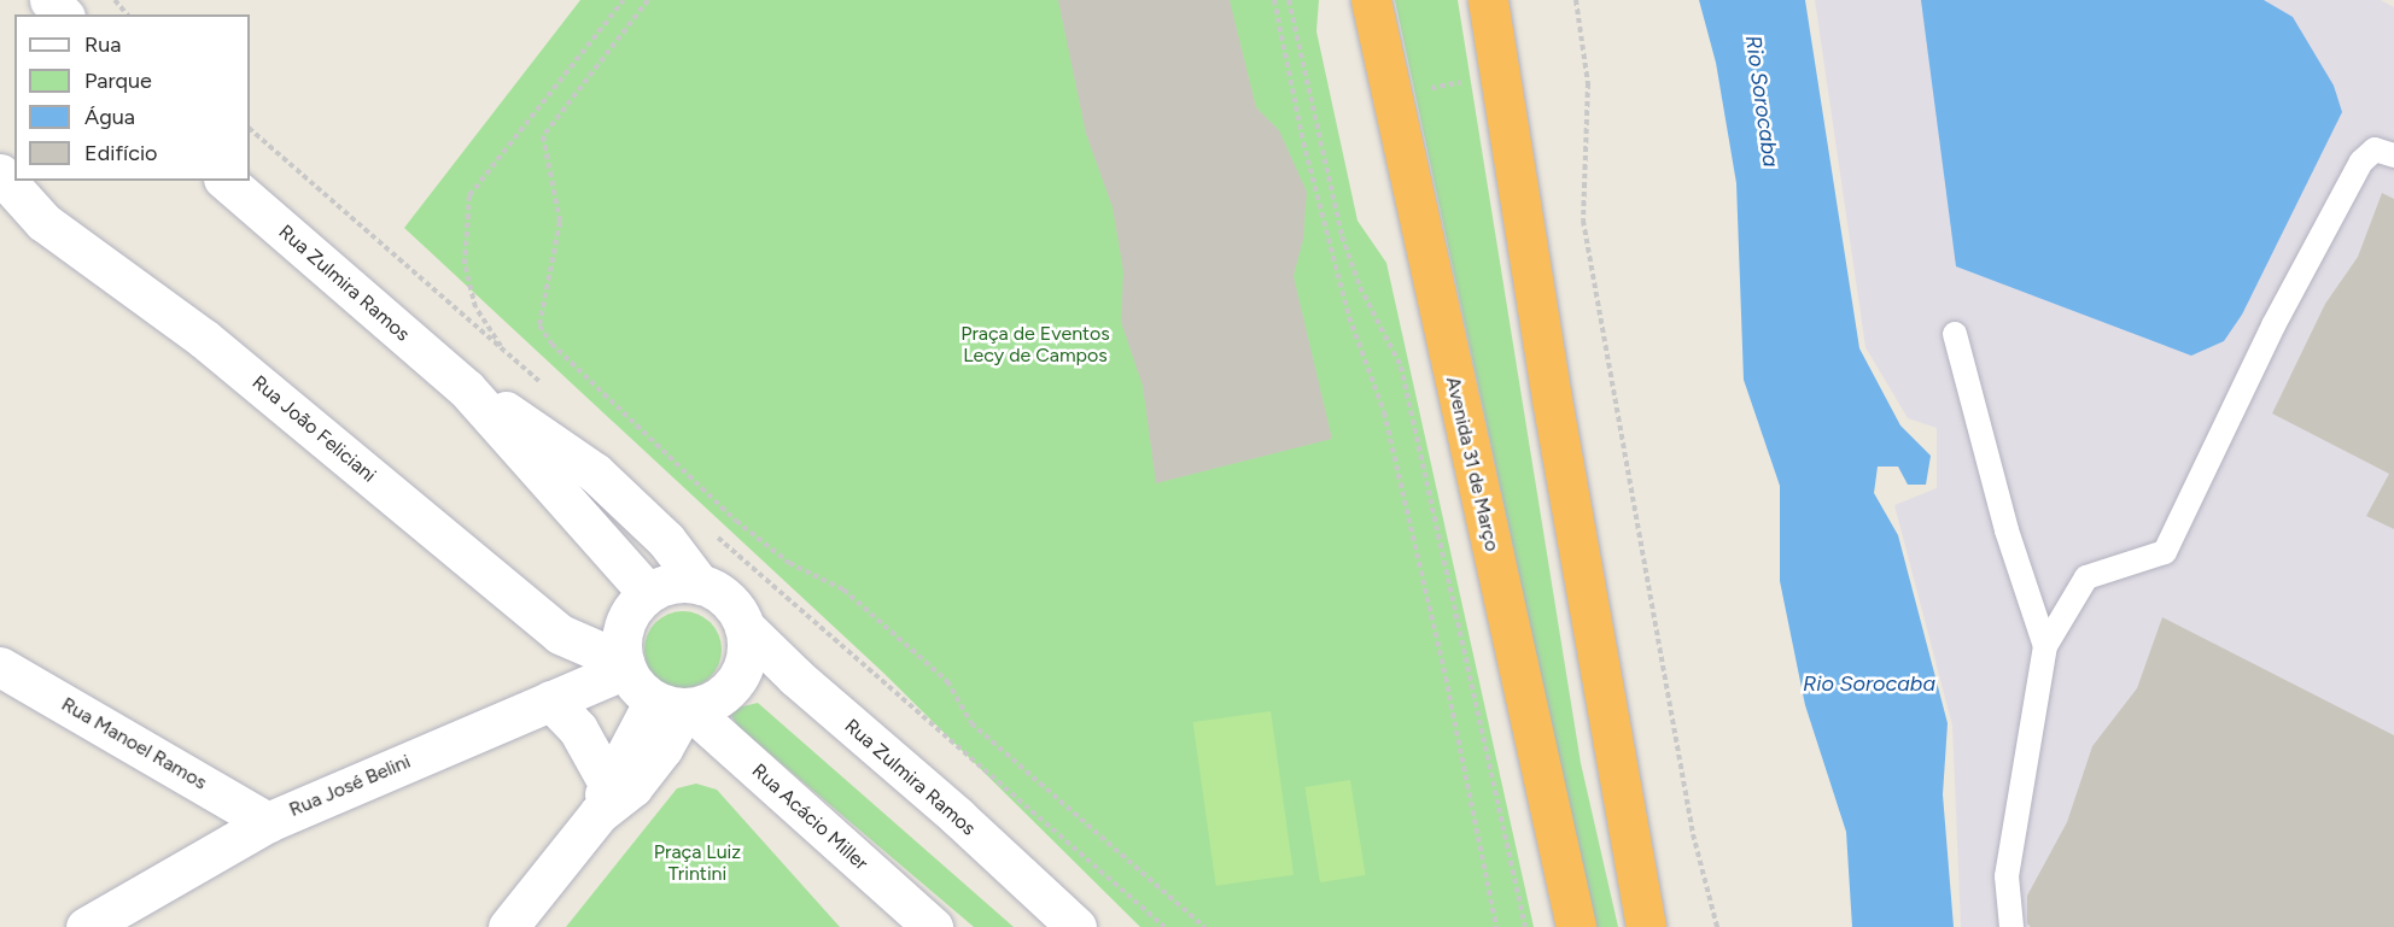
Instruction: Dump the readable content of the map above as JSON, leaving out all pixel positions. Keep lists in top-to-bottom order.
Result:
{
  "streets": {
    "highway": ["Avenida 31 de Março"],
    "main road": [
      "Rua Zulmira Ramos",
      "Rua João Feliciani",
      "Rua Manoel Ramos",
      "Rua José Belini",
      "Rua Acácio Miller"
    ]
  },
  "crossings": [
    ["Rua Zulmira Ramos", "Rua João Feliciani"],
    ["Rua Zulmira Ramos", "Rua José Belini"],
    ["Rua Zulmira Ramos", "Rua Acácio Miller"],
    ["Rua João Feliciani", "Rua José Belini"],
    ["Rua João Feliciani", "Rua Acácio Miller"],
    ["Rua Manoel Ramos", "Rua José Belini"],
    ["Rua José Belini", "Rua Acácio Miller"]
  ],
  "water": ["Rio Sorocaba"],
  "parks": ["Praça de Eventos Lecy de Campos", "Praça Luiz Trintini"],
  "legend": [
    "Rua",
    "Parque",
    "Água",
    "Edifício"
  ]
}
